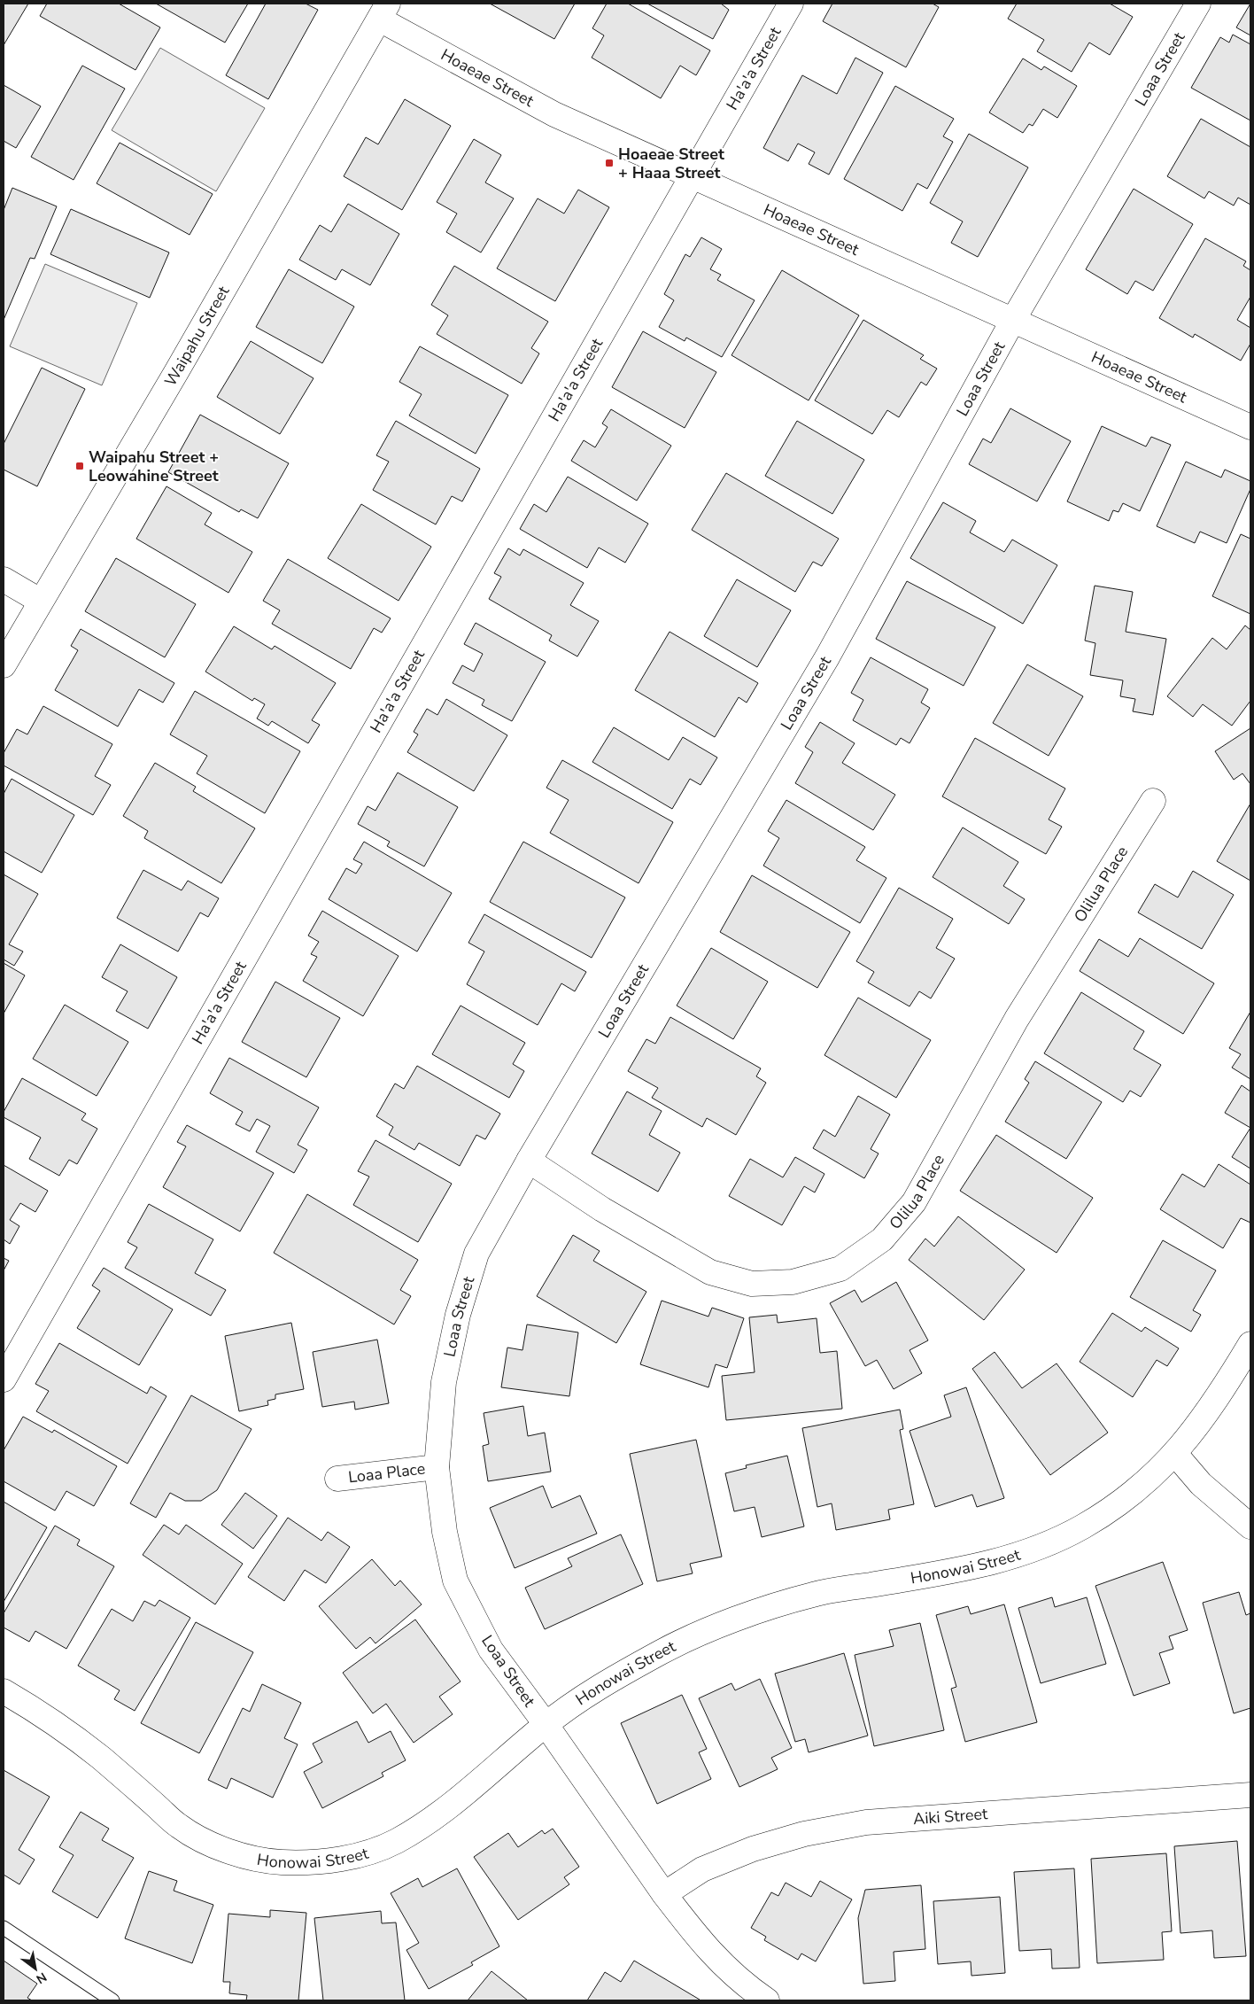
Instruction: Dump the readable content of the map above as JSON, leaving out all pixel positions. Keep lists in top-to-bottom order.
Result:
{
  "streets": {
    "street": [
      "Loaa Street",
      "Ha'a'a Street",
      "Hoaeae Street",
      "Waipahu Street",
      "Olilua Place",
      "Loaa Place",
      "Honowai Street",
      "Aiki Street"
    ]
  },
  "crossings": [
    ["Loaa Street", "Hoaeae Street"],
    ["Loaa Street", "Olilua Place"],
    ["Loaa Street", "Loaa Place"],
    ["Loaa Street", "Honowai Street"],
    ["Loaa Street", "Aiki Street"],
    ["Ha'a'a Street", "Hoaeae Street"],
    ["Hoaeae Street", "Waipahu Street"]
  ],
  "places": {
    "transit": ["Hoaeae Street + Haaa Street", "Waipahu Street + Leowahine Street"]
  },
  "north": "bottom right"
}
